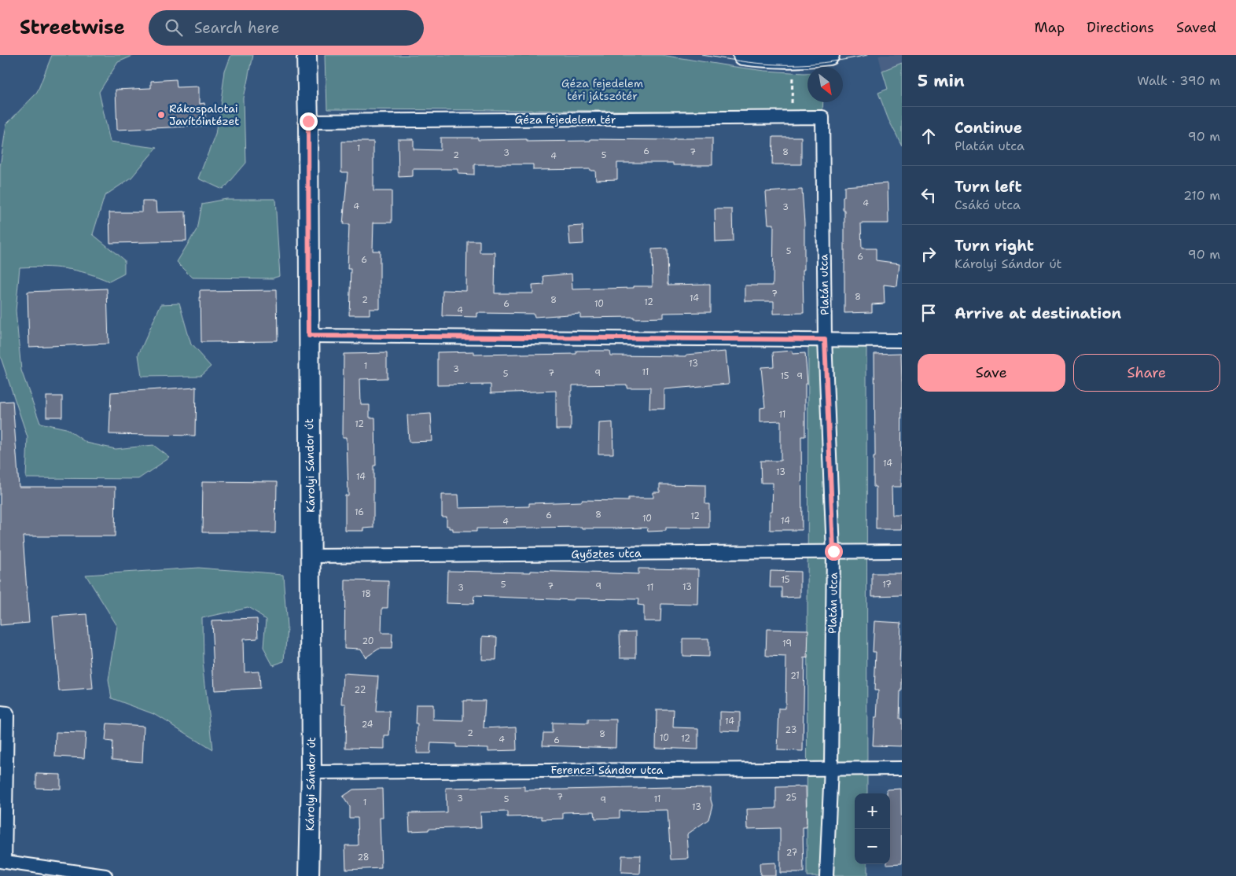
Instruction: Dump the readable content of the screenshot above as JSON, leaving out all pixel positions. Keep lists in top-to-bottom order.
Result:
{
  "streets": {
    "street": [
      "Géza fejedelem tér",
      "Platán utca",
      "Károlyi Sándor út",
      "Győztes utca",
      "Ferenczi Sándor utca"
    ]
  },
  "crossings": [
    ["Géza fejedelem tér", "Platán utca"],
    ["Géza fejedelem tér", "Károlyi Sándor út"],
    ["Platán utca", "Győztes utca"],
    ["Platán utca", "Ferenczi Sándor utca"],
    ["Károlyi Sándor út", "Győztes utca"],
    ["Károlyi Sándor út", "Ferenczi Sándor utca"]
  ],
  "parks": ["Géza fejedelem téri játszótér"],
  "places": ["Rákospalotai Javítóintézet"],
  "house_numbers": [
    "1",
    "6",
    "7",
    "8",
    "3",
    "2",
    "5",
    "4",
    "4",
    "4",
    "3",
    "5",
    "6",
    "6",
    "7",
    "8",
    "14",
    "2",
    "8",
    "12",
    "6",
    "10",
    "4",
    "13",
    "1",
    "3",
    "11",
    "7",
    "9",
    "5",
    "15",
    "9",
    "11",
    "12",
    "14",
    "13",
    "14",
    "16",
    "8",
    "6",
    "12",
    "10",
    "14",
    "4",
    "15",
    "5",
    "17",
    "7",
    "9",
    "13",
    "3",
    "11",
    "18",
    "20",
    "19",
    "21",
    "22",
    "14",
    "24",
    "23",
    "2",
    "8",
    "10",
    "12",
    "4",
    "6",
    "7",
    "25",
    "3",
    "5",
    "11",
    "9",
    "1",
    "13",
    "27",
    "28"
  ],
  "north": "bottom right",
  "page": {
    "header": "Streetwise",
    "search": "Search here",
    "nav": ["Map", "Directions", "Saved"],
    "heading": ["5 min", "Walk · 390 m"],
    "list": [
      ["Continue", "Platán utca", "90 m"],
      ["Turn left", "Csákó utca", "210 m"],
      ["Turn right", "Károlyi Sándor út", "90 m"],
      "Arrive at destination"
    ],
    "buttons": ["Save", "Share"],
    "map_buttons": ["+", "−"]
  }
}
